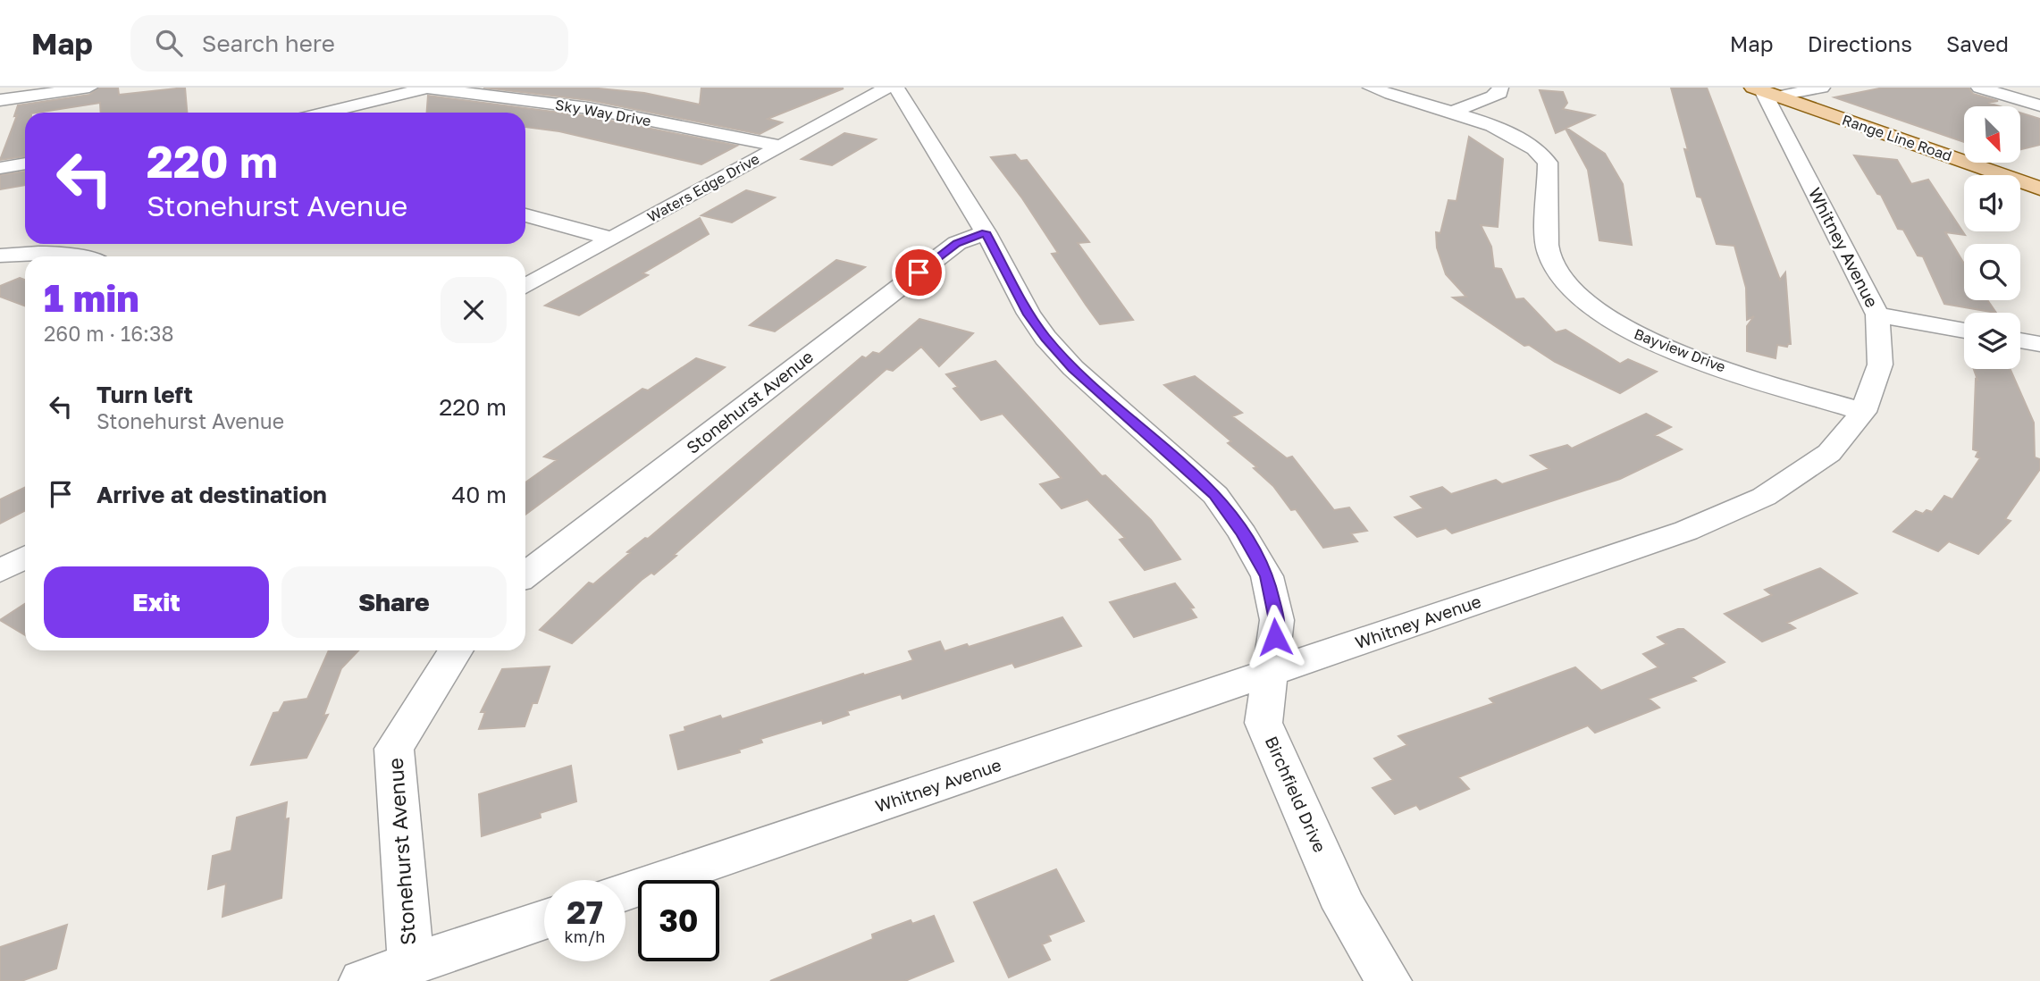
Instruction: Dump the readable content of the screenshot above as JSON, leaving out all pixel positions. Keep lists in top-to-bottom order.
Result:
{
  "streets": {
    "main road": ["Range Line Road"],
    "street": [
      "Sky Way Drive",
      "Waters Edge Drive",
      "Whitney Avenue",
      "Bayview Drive",
      "Stonehurst Avenue",
      "Birchfield Drive"
    ]
  },
  "crossings": [
    ["Sky Way Drive", "Waters Edge Drive"],
    ["Range Line Road", "Whitney Avenue"],
    ["Whitney Avenue", "Bayview Drive"],
    ["Whitney Avenue", "Birchfield Drive"],
    ["Stonehurst Avenue", "Birchfield Drive"]
  ],
  "north": "bottom right",
  "page": {
    "header": "Map",
    "search": "Search here",
    "nav": ["Map", "Directions", "Saved"],
    "turn": ["220 m", "Stonehurst Avenue"],
    "heading": ["1 min", "260 m · 16:38"],
    "list": [
      {
        "name": "Turn left",
        "note": "Stonehurst Avenue",
        "value": "220 m"
      },
      {
        "name": "Arrive at destination",
        "value": "40 m"
      }
    ],
    "buttons": ["Exit", "Share"],
    "speed": "27 km/h",
    "limit": "30"
  }
}
